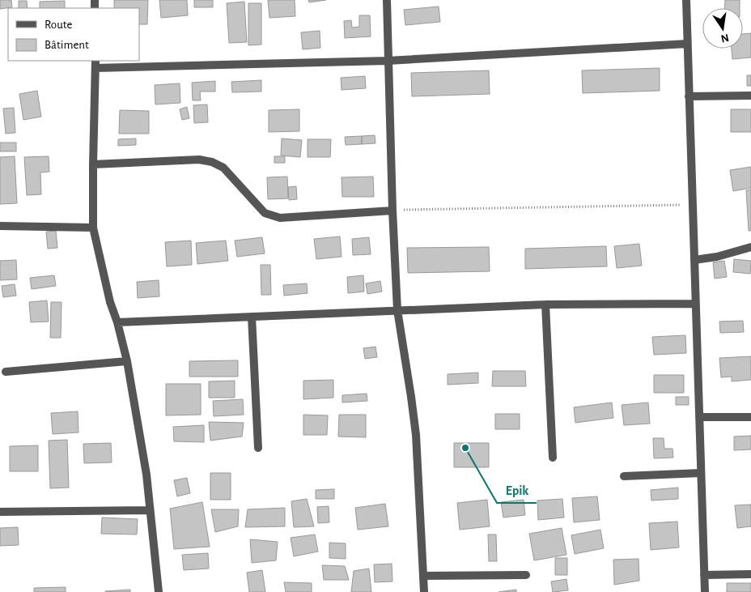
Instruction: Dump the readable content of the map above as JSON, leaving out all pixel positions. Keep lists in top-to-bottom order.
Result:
{
  "places": ["Epik"],
  "legend": ["Route", "Bâtiment"],
  "north": "bottom"
}
